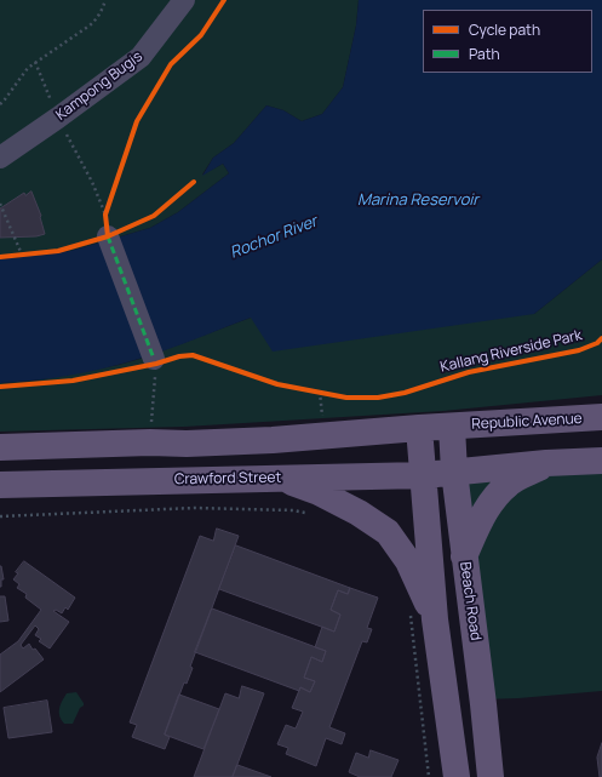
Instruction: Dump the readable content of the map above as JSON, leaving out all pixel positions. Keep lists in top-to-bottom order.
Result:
{
  "streets": {
    "main road": ["Republic Avenue", "Crawford Street", "Beach Road"],
    "street": ["Kampong Bugis"],
    "cycle path": ["Kallang Riverside Park"]
  },
  "crossings": [
    ["Republic Avenue", "Beach Road"],
    ["Crawford Street", "Beach Road"]
  ],
  "water": ["Marina Reservoir", "Rochor River"],
  "legend": ["Cycle path", "Path"]
}
